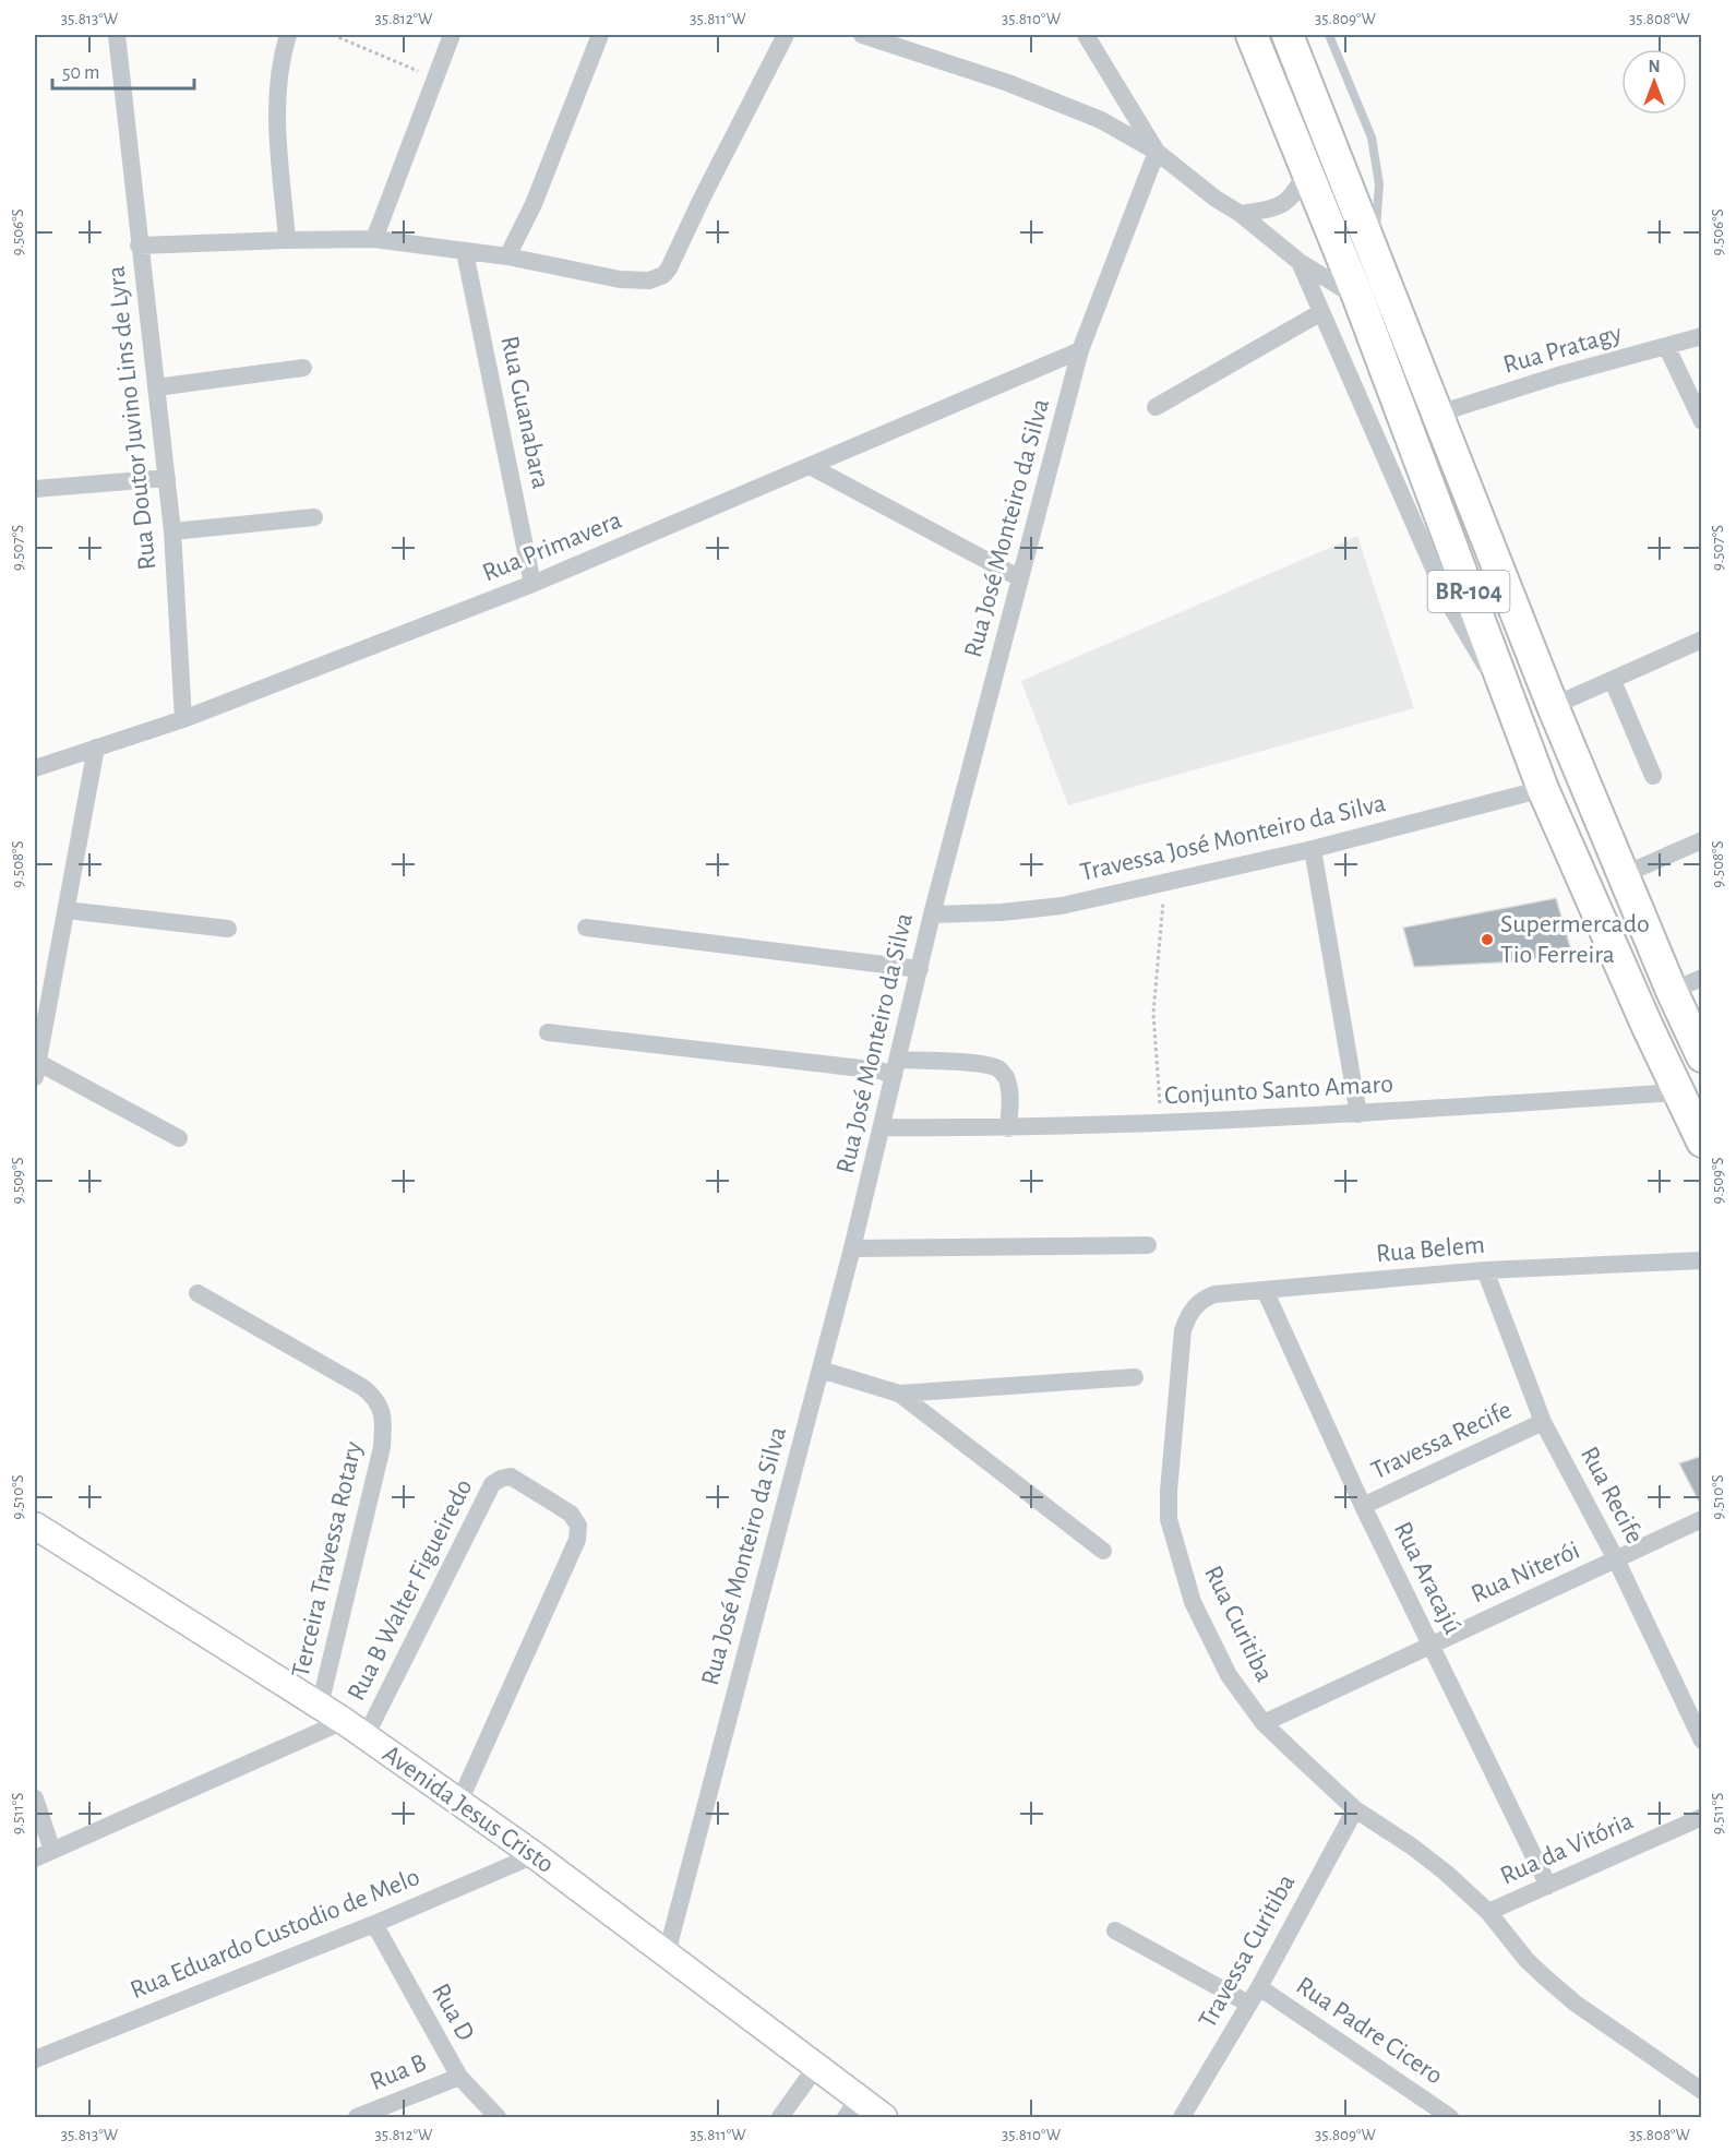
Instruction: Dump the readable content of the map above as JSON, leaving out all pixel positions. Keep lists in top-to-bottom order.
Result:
{
  "streets": {
    "highway": ["BR-104"],
    "main road": ["Avenida Jesus Cristo"],
    "street": [
      "Rua Pratagy",
      "Rua Guanabara",
      "Rua Doutor Juvino Lins de Lyra",
      "Rua José Monteiro da Silva",
      "Rua Primavera",
      "Travessa José Monteiro da Silva",
      "Conjunto Santo Amaro",
      "Rua Belem",
      "Travessa Recife",
      "Rua Recife",
      "Terceira Travessa Rotary",
      "Rua Niterói",
      "Rua Aracajú",
      "Rua B Walter Figueiredo",
      "Rua Curitiba",
      "Rua da Vitória",
      "Rua Eduardo Custodio de Melo",
      "Travessa Curitiba",
      "Rua D",
      "Rua Padre Cicero",
      "Rua B"
    ]
  },
  "crossings": [
    ["Rua Pratagy", "BR-104"],
    ["Rua Guanabara", "Rua Primavera"],
    ["Rua Doutor Juvino Lins de Lyra", "Rua Primavera"],
    ["Rua José Monteiro da Silva", "Rua Primavera"],
    ["Rua José Monteiro da Silva", "Travessa José Monteiro da Silva"],
    ["Rua José Monteiro da Silva", "Conjunto Santo Amaro"],
    ["Rua José Monteiro da Silva", "Avenida Jesus Cristo"],
    ["BR-104", "Travessa José Monteiro da Silva"],
    ["BR-104", "Conjunto Santo Amaro"],
    ["Rua Belem", "Rua Recife"],
    ["Rua Belem", "Rua Aracajú"],
    ["Rua Belem", "Rua Curitiba"],
    ["Travessa Recife", "Rua Recife"],
    ["Travessa Recife", "Rua Aracajú"],
    ["Rua Recife", "Rua Niterói"],
    ["Terceira Travessa Rotary", "Avenida Jesus Cristo"],
    ["Rua Niterói", "Rua Aracajú"],
    ["Rua Niterói", "Rua Curitiba"],
    ["Rua Aracajú", "Rua da Vitória"],
    ["Rua B Walter Figueiredo", "Avenida Jesus Cristo"],
    ["Rua Curitiba", "Rua da Vitória"],
    ["Rua Curitiba", "Travessa Curitiba"],
    ["Avenida Jesus Cristo", "Rua Eduardo Custodio de Melo"],
    ["Rua Eduardo Custodio de Melo", "Rua D"],
    ["Travessa Curitiba", "Rua Padre Cicero"],
    ["Rua D", "Rua B"]
  ],
  "places": ["Supermercado Tio Ferreira"],
  "scale_bar": "50 m",
  "north": "top",
  "coordinates": [
    "35.813°W",
    "35.812°W",
    "35.811°W",
    "35.810°W",
    "35.809°W",
    "35.808°W",
    "9.506°S",
    "9.507°S",
    "9.508°S",
    "9.509°S",
    "9.510°S",
    "9.511°S"
  ]
}
